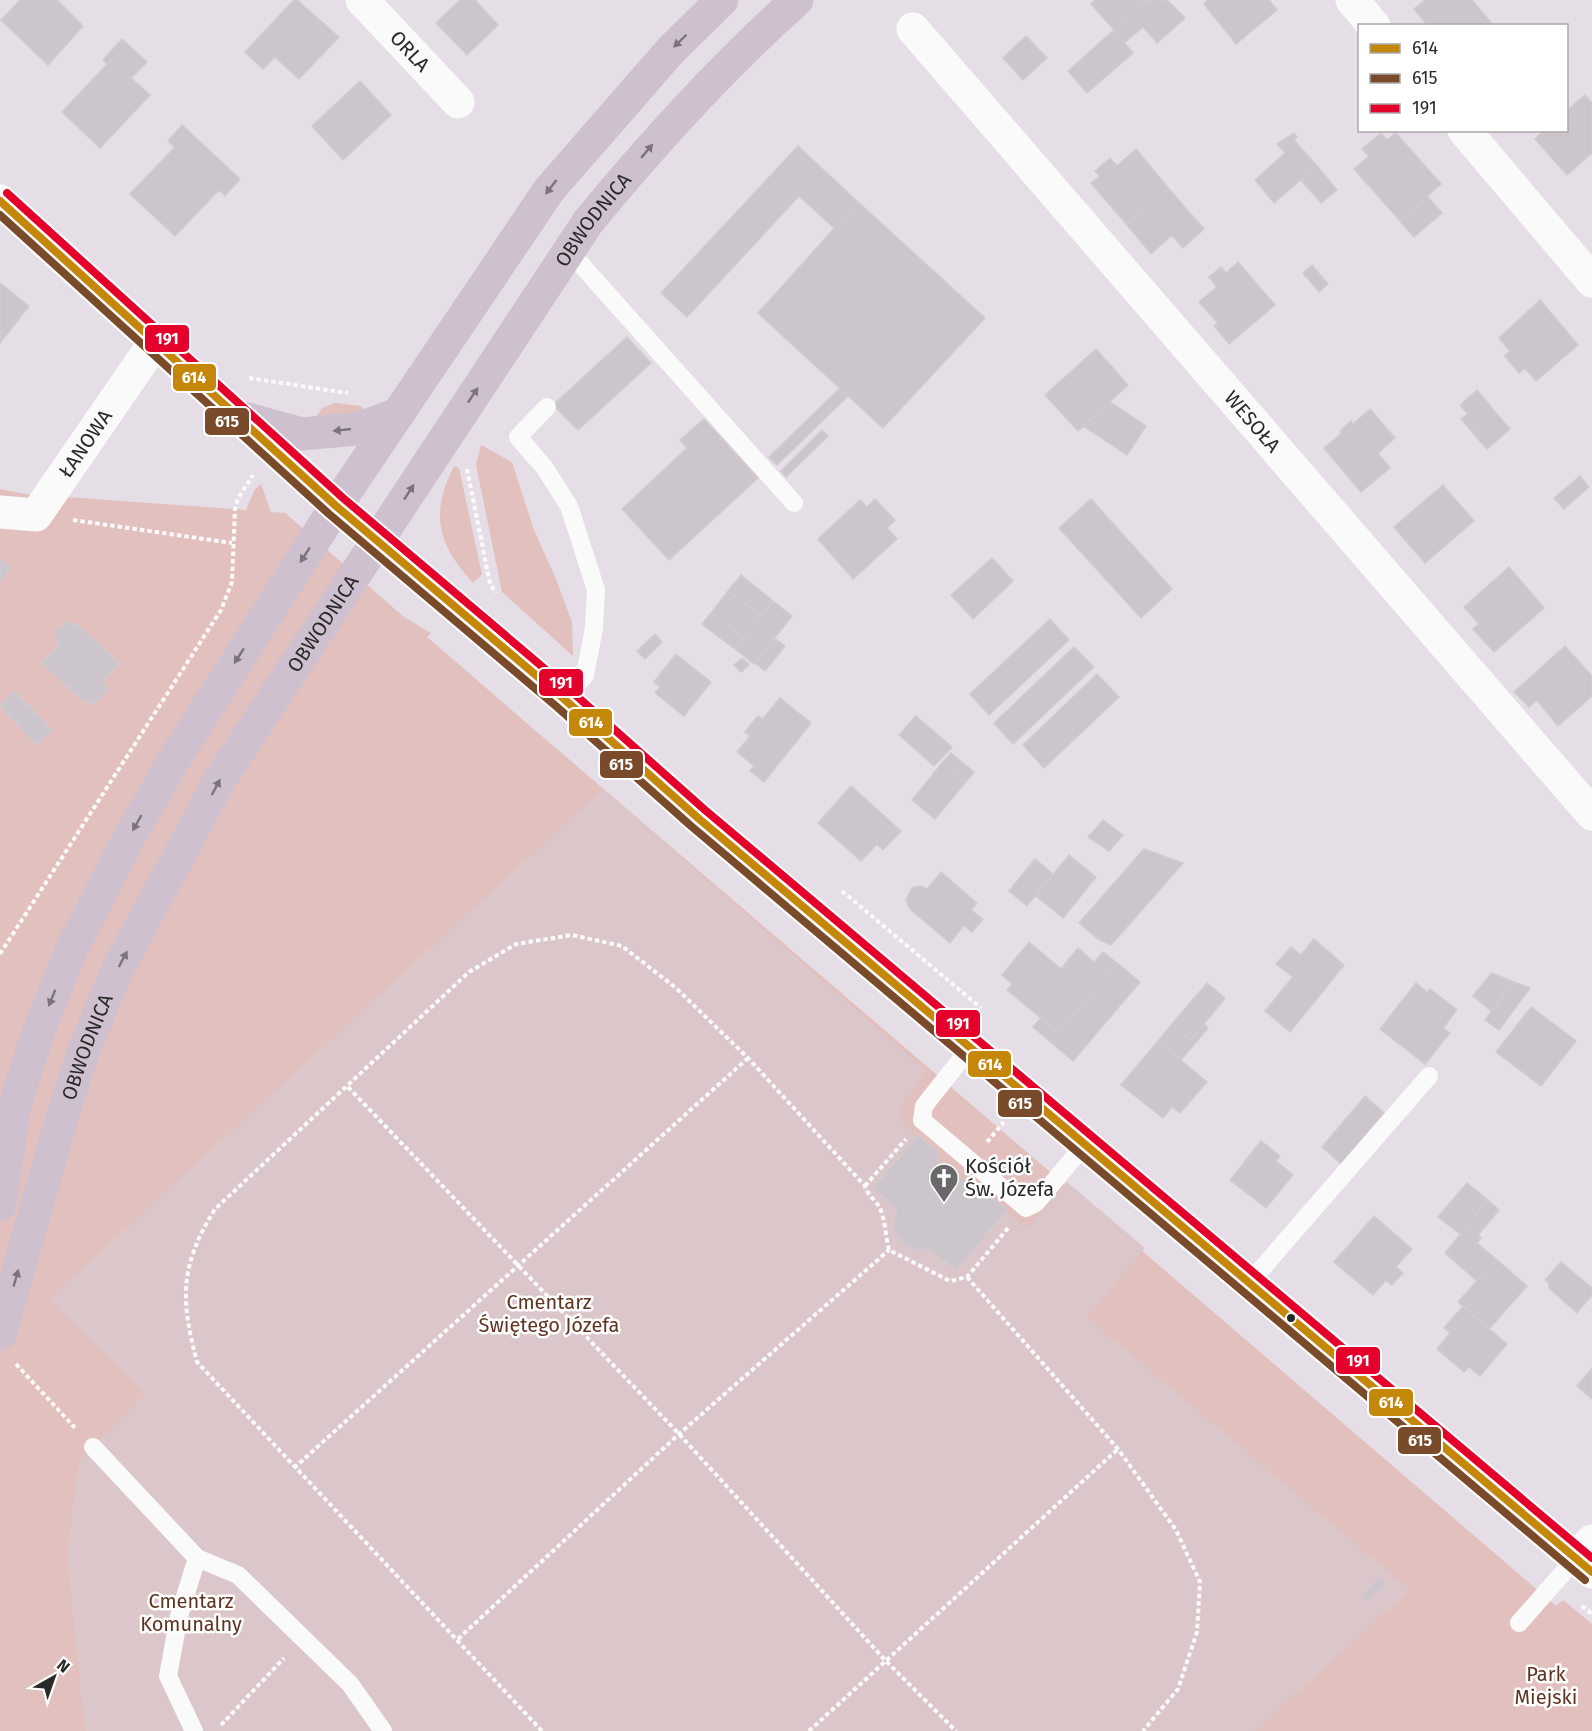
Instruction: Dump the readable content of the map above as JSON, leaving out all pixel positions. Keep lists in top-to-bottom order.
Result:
{
  "streets": {
    "highway": ["OBWODNICA"],
    "street": ["ORLA", "WESOŁA", "ŁANOWA"]
  },
  "parks": ["Cmentarz Świętego Józefa", "Cmentarz Komunalny", "Park Miejski"],
  "places": {
    "church": ["Kościół Św. Józefa"]
  },
  "lines": ["transit line 191", "transit line 614", "transit line 615"],
  "legend": ["614", "615", "191"],
  "north": "top right"
}
